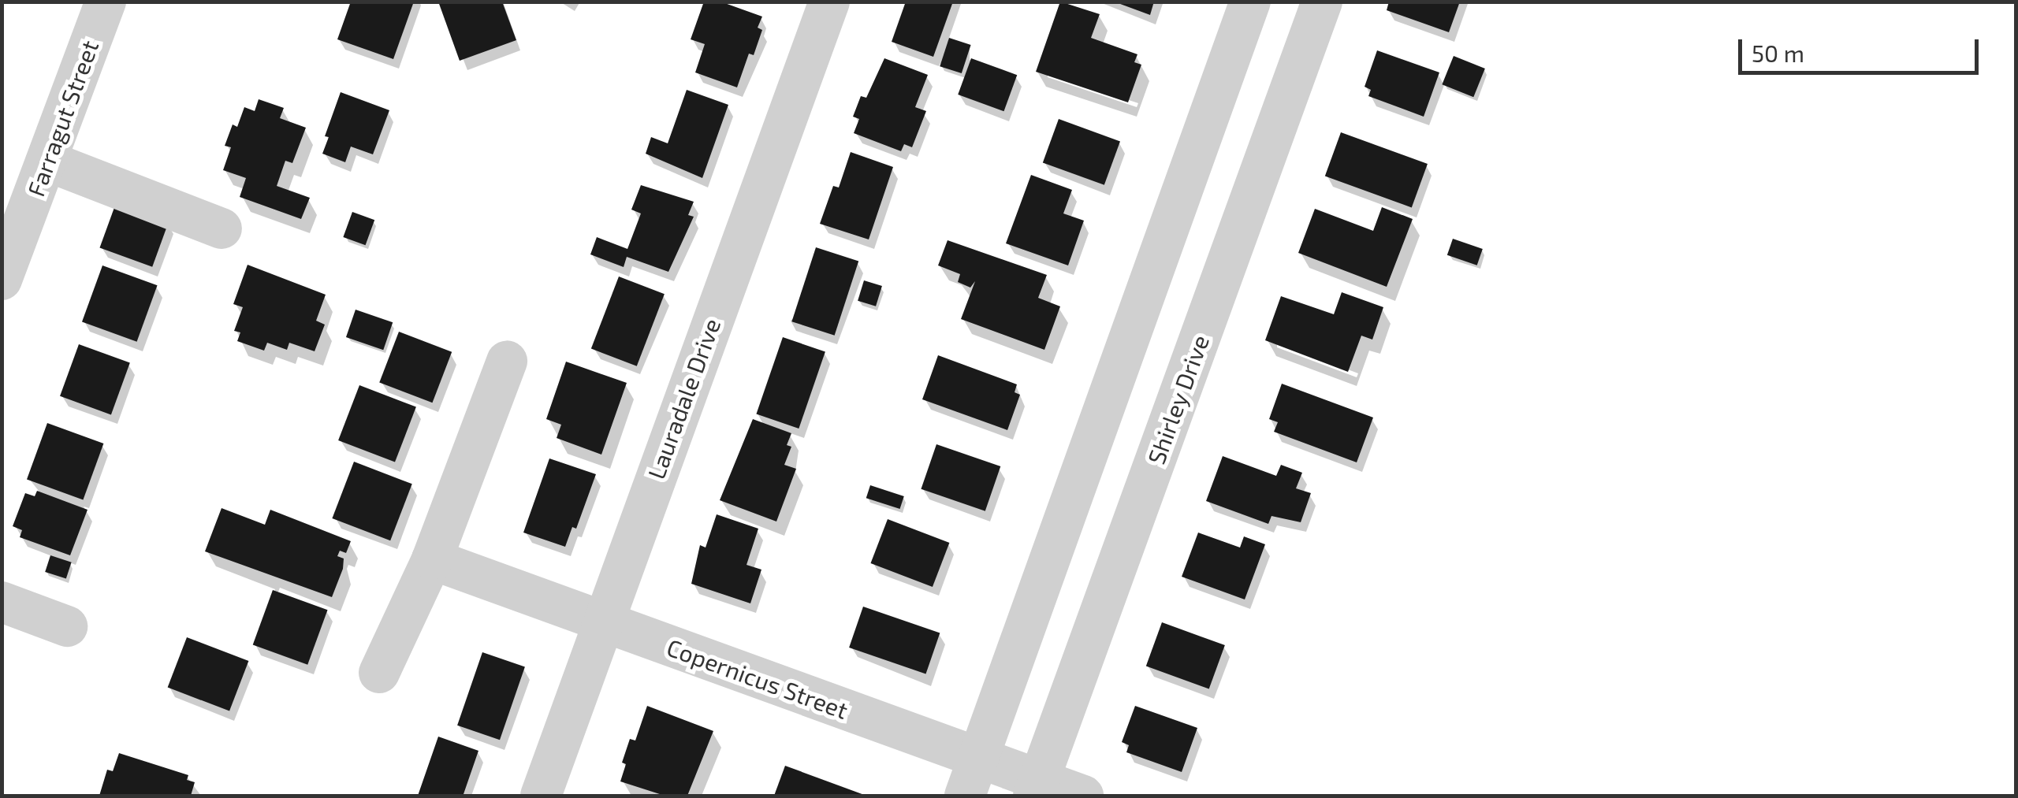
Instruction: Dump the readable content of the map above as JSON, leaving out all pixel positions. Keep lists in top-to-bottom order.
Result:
{
  "streets": {
    "street": [
      "Farragut Street",
      "Lauradale Drive",
      "Shirley Drive",
      "Copernicus Street"
    ]
  },
  "crossings": [
    ["Lauradale Drive", "Copernicus Street"],
    ["Shirley Drive", "Copernicus Street"]
  ],
  "scale_bar": "50 m"
}
